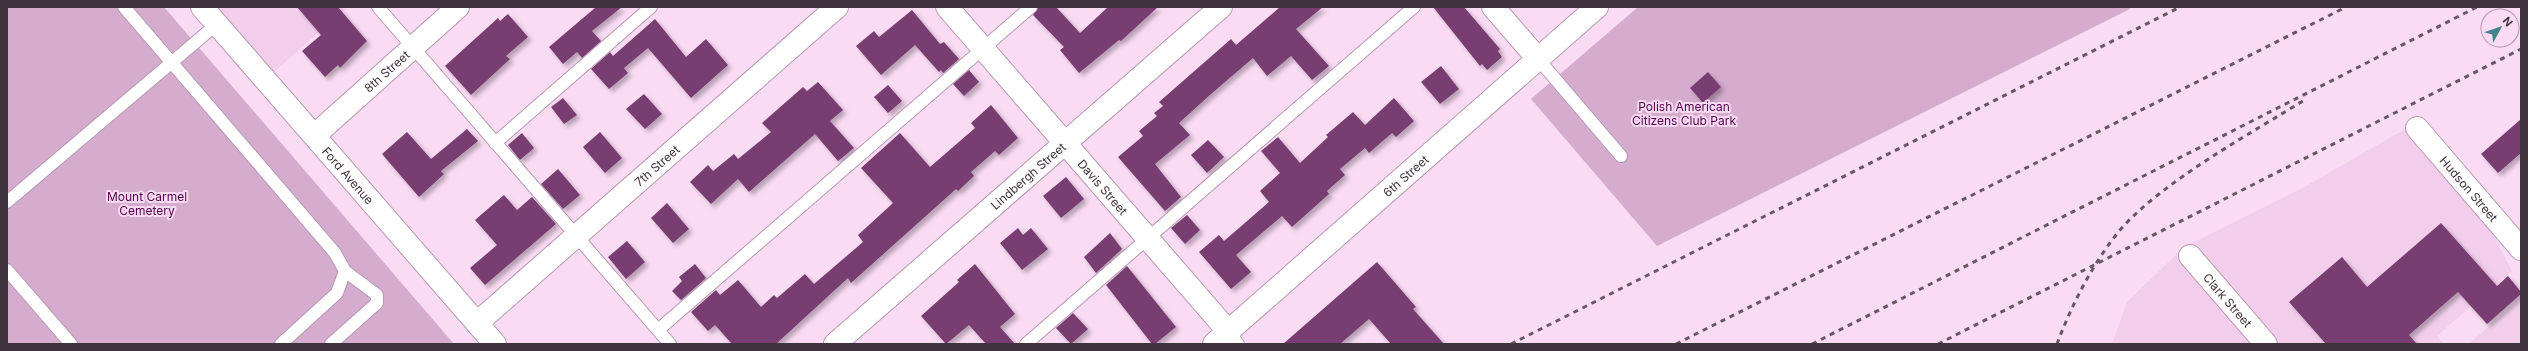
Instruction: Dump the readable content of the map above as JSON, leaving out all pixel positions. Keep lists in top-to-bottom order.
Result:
{
  "streets": {
    "street": [
      "8th Street",
      "7th Street",
      "Ford Avenue",
      "Lindbergh Street",
      "6th Street",
      "Davis Street",
      "Hudson Street",
      "Clark Street"
    ]
  },
  "crossings": [
    ["8th Street", "Ford Avenue"],
    ["7th Street", "Ford Avenue"],
    ["Lindbergh Street", "Davis Street"],
    ["6th Street", "Davis Street"]
  ],
  "parks": ["Polish American Citizens Club Park", "Mount Carmel Cemetery"],
  "north": "top right"
}
